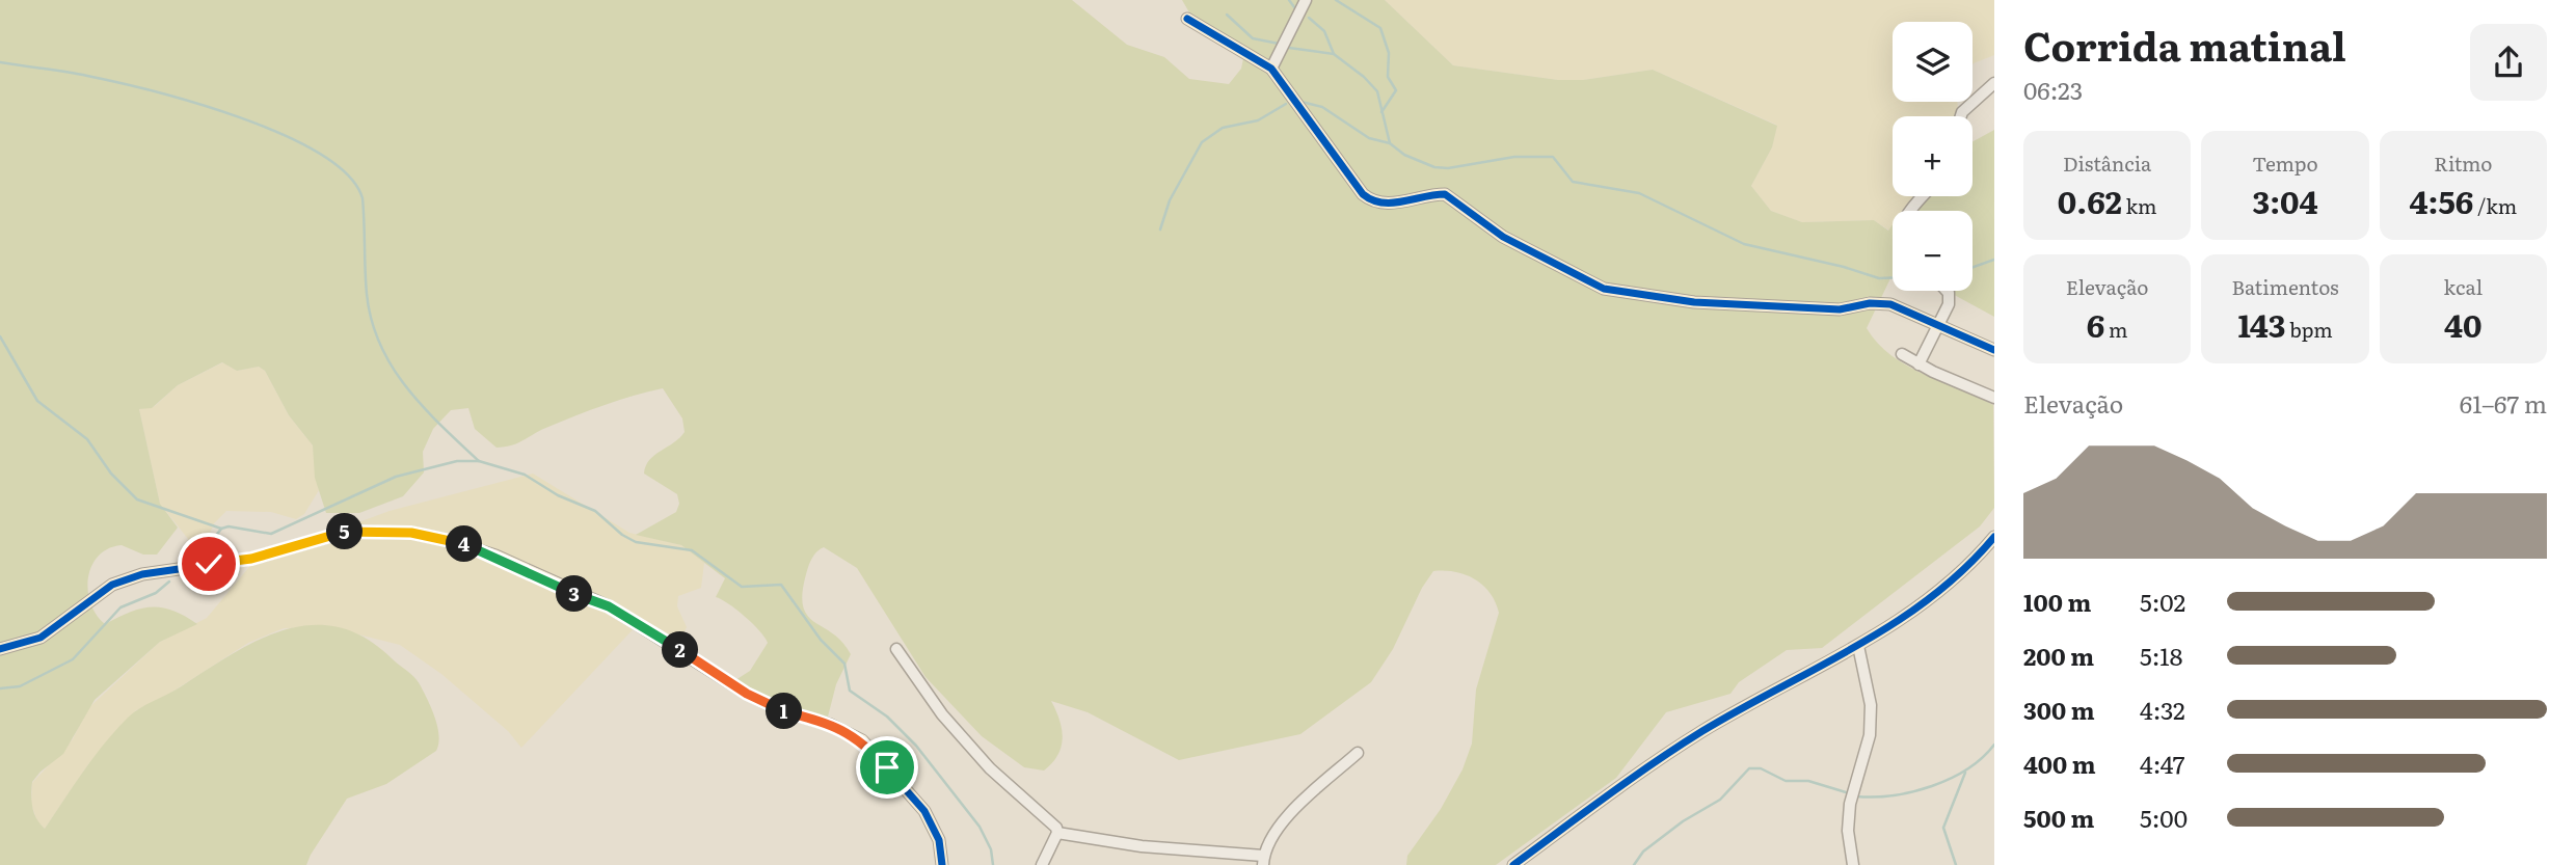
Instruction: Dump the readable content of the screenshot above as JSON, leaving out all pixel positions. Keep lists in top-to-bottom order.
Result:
{
  "page": {
    "heading": ["Corrida matinal", "06:23"],
    "map_buttons": ["+", "−"],
    "stats": [
      ["Distância", "0.62 km"],
      ["Tempo", "3:04"],
      ["Ritmo", "4:56 /km"],
      ["Elevação", "6 m"],
      ["Batimentos", "143 bpm"],
      ["kcal", "40"]
    ],
    "chart": ["Elevação", "61–67 m"],
    "pins": [
      "5",
      "4",
      "3",
      "2",
      "1"
    ],
    "list": [
      {
        "name": "100 m",
        "note": "5:02"
      },
      {
        "name": "200 m",
        "note": "5:18"
      },
      {
        "name": "300 m",
        "note": "4:32"
      },
      {
        "name": "400 m",
        "note": "4:47"
      },
      {
        "name": "500 m",
        "note": "5:00"
      }
    ]
  }
}
